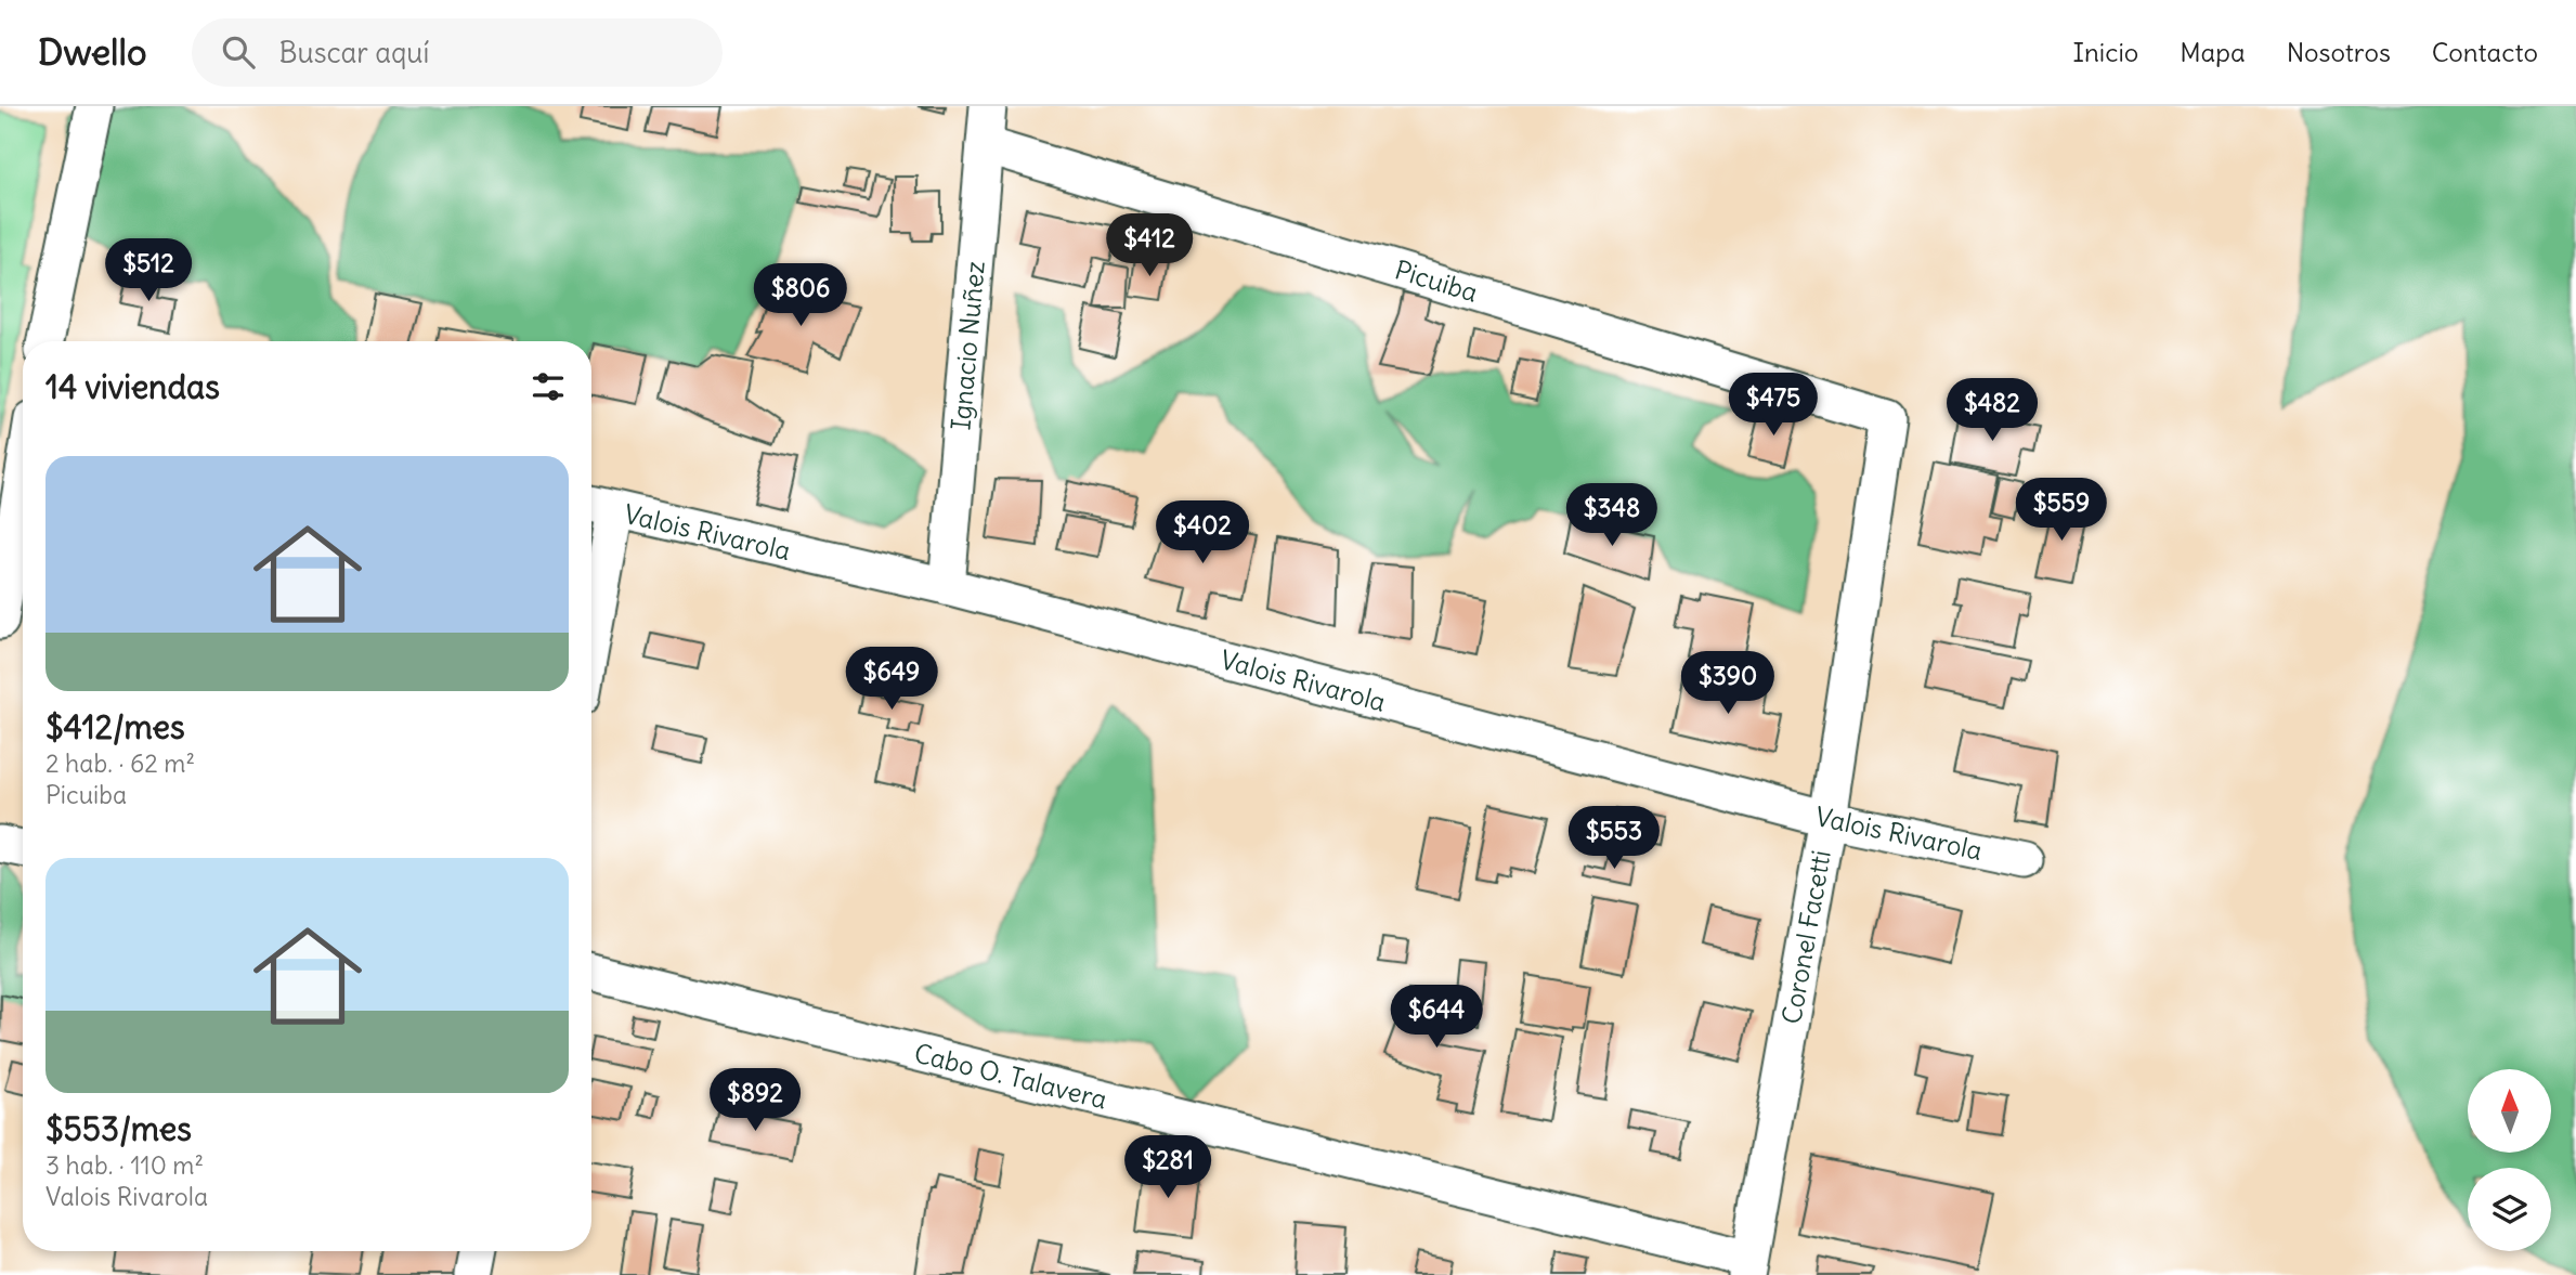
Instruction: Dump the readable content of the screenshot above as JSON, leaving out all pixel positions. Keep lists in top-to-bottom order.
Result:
{
  "streets": {
    "street": [
      "Picuiba",
      "Ignacio Nuñez",
      "Valois Rivarola",
      "Coronel Facetti",
      "Cabo O. Talavera"
    ]
  },
  "crossings": [
    ["Picuiba", "Ignacio Nuñez"],
    ["Picuiba", "Coronel Facetti"],
    ["Ignacio Nuñez", "Valois Rivarola"],
    ["Valois Rivarola", "Coronel Facetti"],
    ["Coronel Facetti", "Cabo O. Talavera"]
  ],
  "north": "top",
  "page": {
    "header": "Dwello",
    "search": "Buscar aquí",
    "nav": [
      "Inicio",
      "Mapa",
      "Nosotros",
      "Contacto"
    ],
    "price": [
      "$412",
      "$512",
      "$806",
      "$475",
      "$482",
      "$559",
      "$348",
      "$402",
      "$649",
      "$390",
      "$553",
      "$644",
      "$892",
      "$281"
    ],
    "heading": "14 viviendas",
    "list": [
      {
        "name": "$412/mes",
        "note": "2 hab. · 62 m² · Picuiba"
      },
      {
        "name": "$553/mes",
        "note": "3 hab. · 110 m² · Valois Rivarola"
      }
    ]
  }
}
